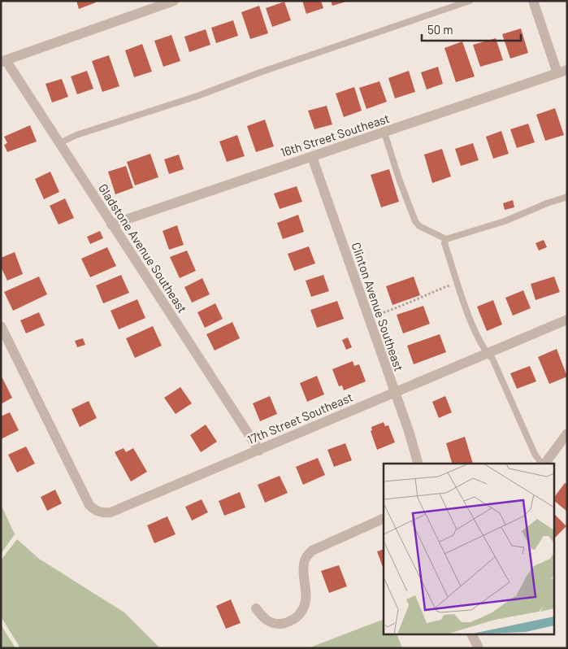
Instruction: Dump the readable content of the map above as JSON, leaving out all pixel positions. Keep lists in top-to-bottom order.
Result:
{
  "streets": {
    "street": [
      "16th Street Southeast",
      "Gladstone Avenue Southeast",
      "Clinton Avenue Southeast",
      "17th Street Southeast"
    ]
  },
  "crossings": [
    ["16th Street Southeast", "Gladstone Avenue Southeast"],
    ["16th Street Southeast", "Clinton Avenue Southeast"],
    ["Gladstone Avenue Southeast", "17th Street Southeast"],
    ["Clinton Avenue Southeast", "17th Street Southeast"]
  ],
  "scale_bar": "50 m"
}
